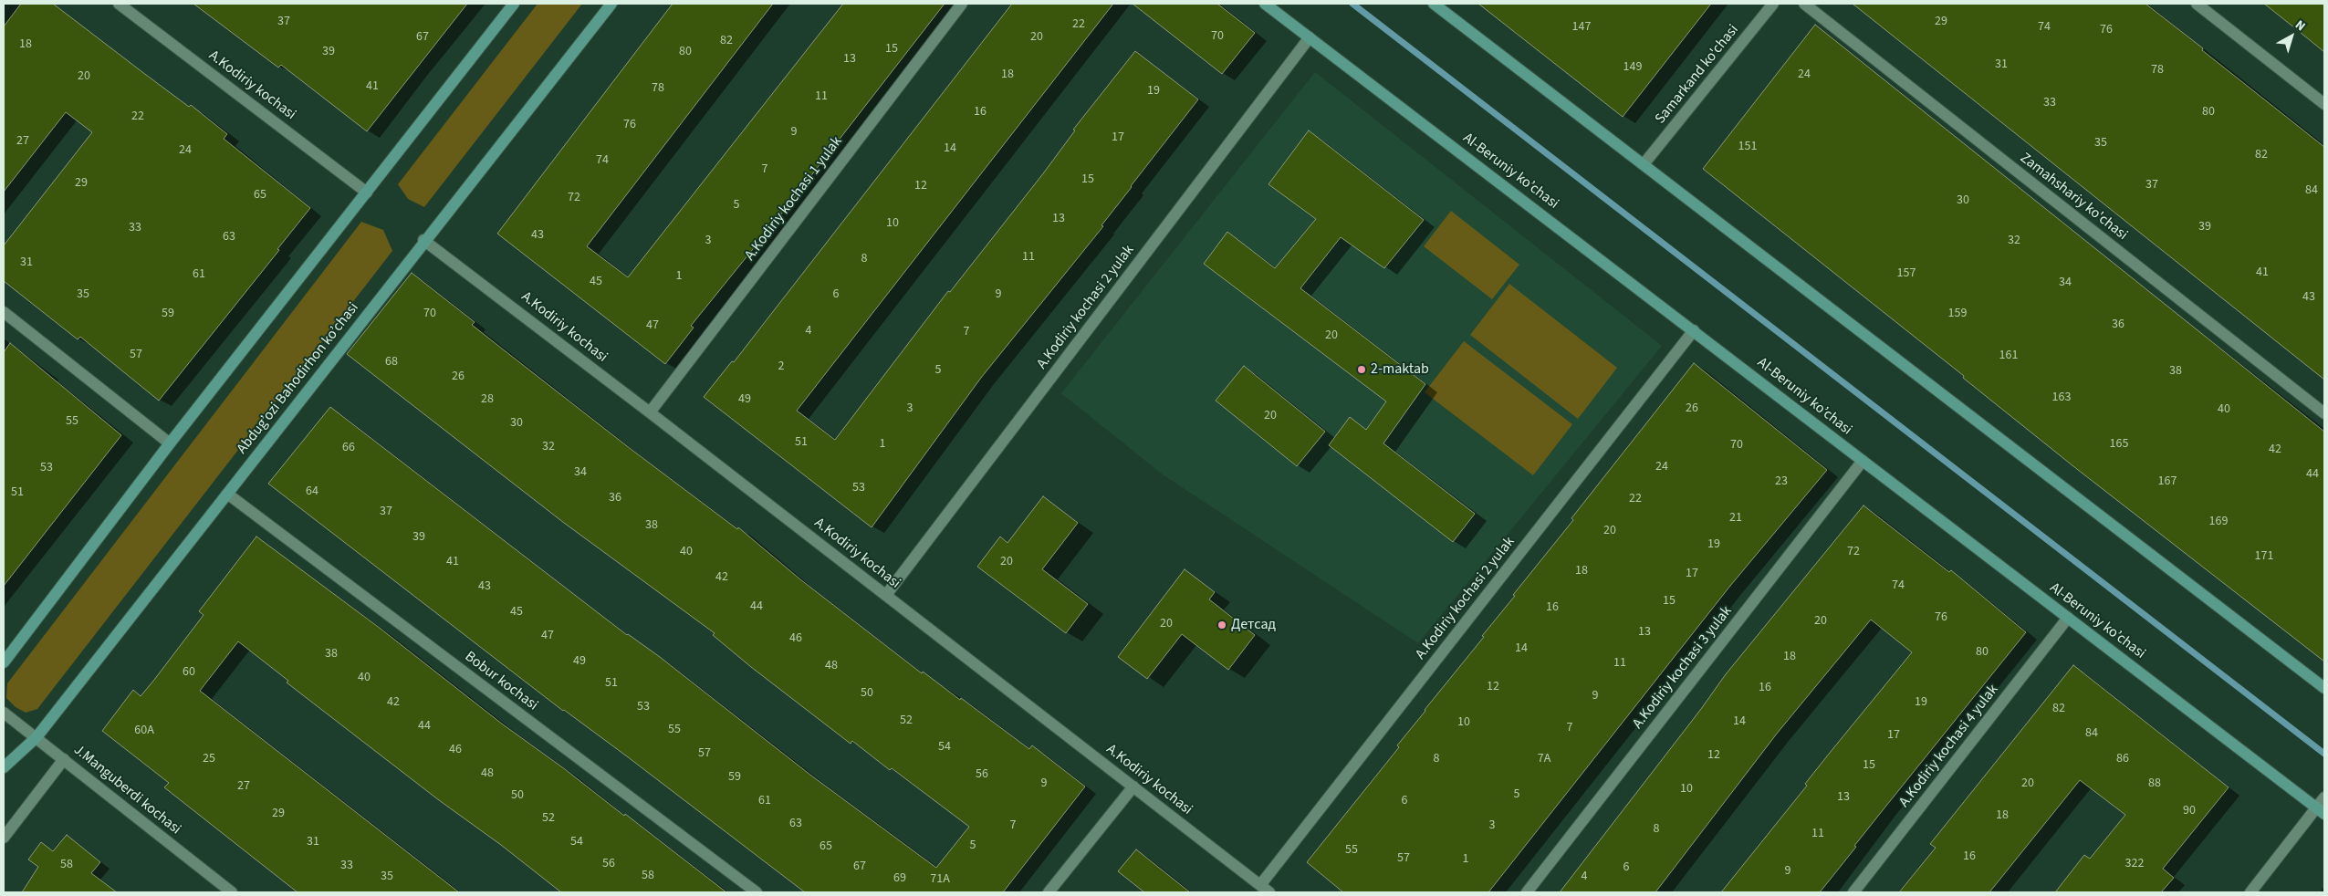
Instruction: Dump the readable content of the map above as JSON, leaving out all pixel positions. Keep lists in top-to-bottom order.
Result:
{
  "streets": {
    "main road": ["Al-Beruniy ko’chasi", "Abdug’ozi Bahodirhon ko’chasi"],
    "street": [
      "Samarkand ko'chasi",
      "A.Kodiriy kochasi",
      "Zamahshariy ko'chasi",
      "A.Kodiriy kochasi 1 yulak",
      "A.Kodiriy kochasi 2 yulak",
      "A.Kodiriy kochasi 3 yulak",
      "Bobur kochasi",
      "A.Kodiriy kochasi 4 yulak",
      "J.Manguberdi kochasi"
    ]
  },
  "crossings": [
    ["A.Kodiriy kochasi", "A.Kodiriy kochasi 1 yulak"],
    ["A.Kodiriy kochasi", "A.Kodiriy kochasi 2 yulak"],
    ["A.Kodiriy kochasi", "Abdug’ozi Bahodirhon ko’chasi"],
    ["Al-Beruniy ko’chasi", "A.Kodiriy kochasi 2 yulak"],
    ["Al-Beruniy ko’chasi", "A.Kodiriy kochasi 3 yulak"],
    ["Al-Beruniy ko’chasi", "A.Kodiriy kochasi 4 yulak"],
    ["Abdug’ozi Bahodirhon ko’chasi", "Bobur kochasi"],
    ["Abdug’ozi Bahodirhon ko’chasi", "J.Manguberdi kochasi"]
  ],
  "places": ["2-maktab", "Детсад"],
  "house_numbers": [
    "37",
    "29",
    "22",
    "147",
    "74",
    "76",
    "70",
    "67",
    "20",
    "82",
    "18",
    "15",
    "39",
    "80",
    "13",
    "31",
    "149",
    "78",
    "18",
    "24",
    "20",
    "41",
    "78",
    "19",
    "11",
    "33",
    "16",
    "80",
    "22",
    "76",
    "9",
    "17",
    "27",
    "35",
    "151",
    "14",
    "24",
    "82",
    "74",
    "7",
    "15",
    "29",
    "37",
    "12",
    "84",
    "65",
    "72",
    "30",
    "5",
    "13",
    "10",
    "39",
    "33",
    "43",
    "63",
    "3",
    "32",
    "11",
    "8",
    "31",
    "41",
    "157",
    "61",
    "1",
    "45",
    "34",
    "35",
    "6",
    "9",
    "43",
    "59",
    "70",
    "159",
    "36",
    "47",
    "4",
    "7",
    "20",
    "57",
    "161",
    "68",
    "2",
    "5",
    "38",
    "26",
    "163",
    "28",
    "49",
    "3",
    "26",
    "40",
    "20",
    "55",
    "30",
    "51",
    "1",
    "165",
    "70",
    "32",
    "66",
    "42",
    "24",
    "53",
    "34",
    "44",
    "23",
    "167",
    "53",
    "64",
    "51",
    "36",
    "22",
    "37",
    "21",
    "169",
    "38",
    "20",
    "39",
    "19",
    "40",
    "72",
    "171",
    "41",
    "20",
    "18",
    "17",
    "42",
    "74",
    "43",
    "15",
    "44",
    "16",
    "45",
    "76",
    "20",
    "20",
    "13",
    "47",
    "46",
    "14",
    "80",
    "38",
    "18",
    "49",
    "11",
    "48",
    "60",
    "40",
    "51",
    "12",
    "16",
    "50",
    "9",
    "42",
    "19",
    "53",
    "82",
    "52",
    "14",
    "10",
    "44",
    "7",
    "55",
    "60A",
    "84",
    "17",
    "54",
    "46",
    "57",
    "12",
    "25",
    "8",
    "7A",
    "86",
    "15",
    "48",
    "56",
    "59",
    "9",
    "20",
    "88",
    "27",
    "10",
    "5",
    "50",
    "13",
    "61",
    "6",
    "90",
    "29",
    "18",
    "52",
    "63",
    "7",
    "3",
    "8",
    "11",
    "31",
    "54",
    "5",
    "65",
    "55",
    "16",
    "57",
    "1",
    "56",
    "322",
    "58",
    "33",
    "67",
    "6",
    "9",
    "58",
    "35",
    "4",
    "69",
    "71A"
  ],
  "north": "top right"
}
